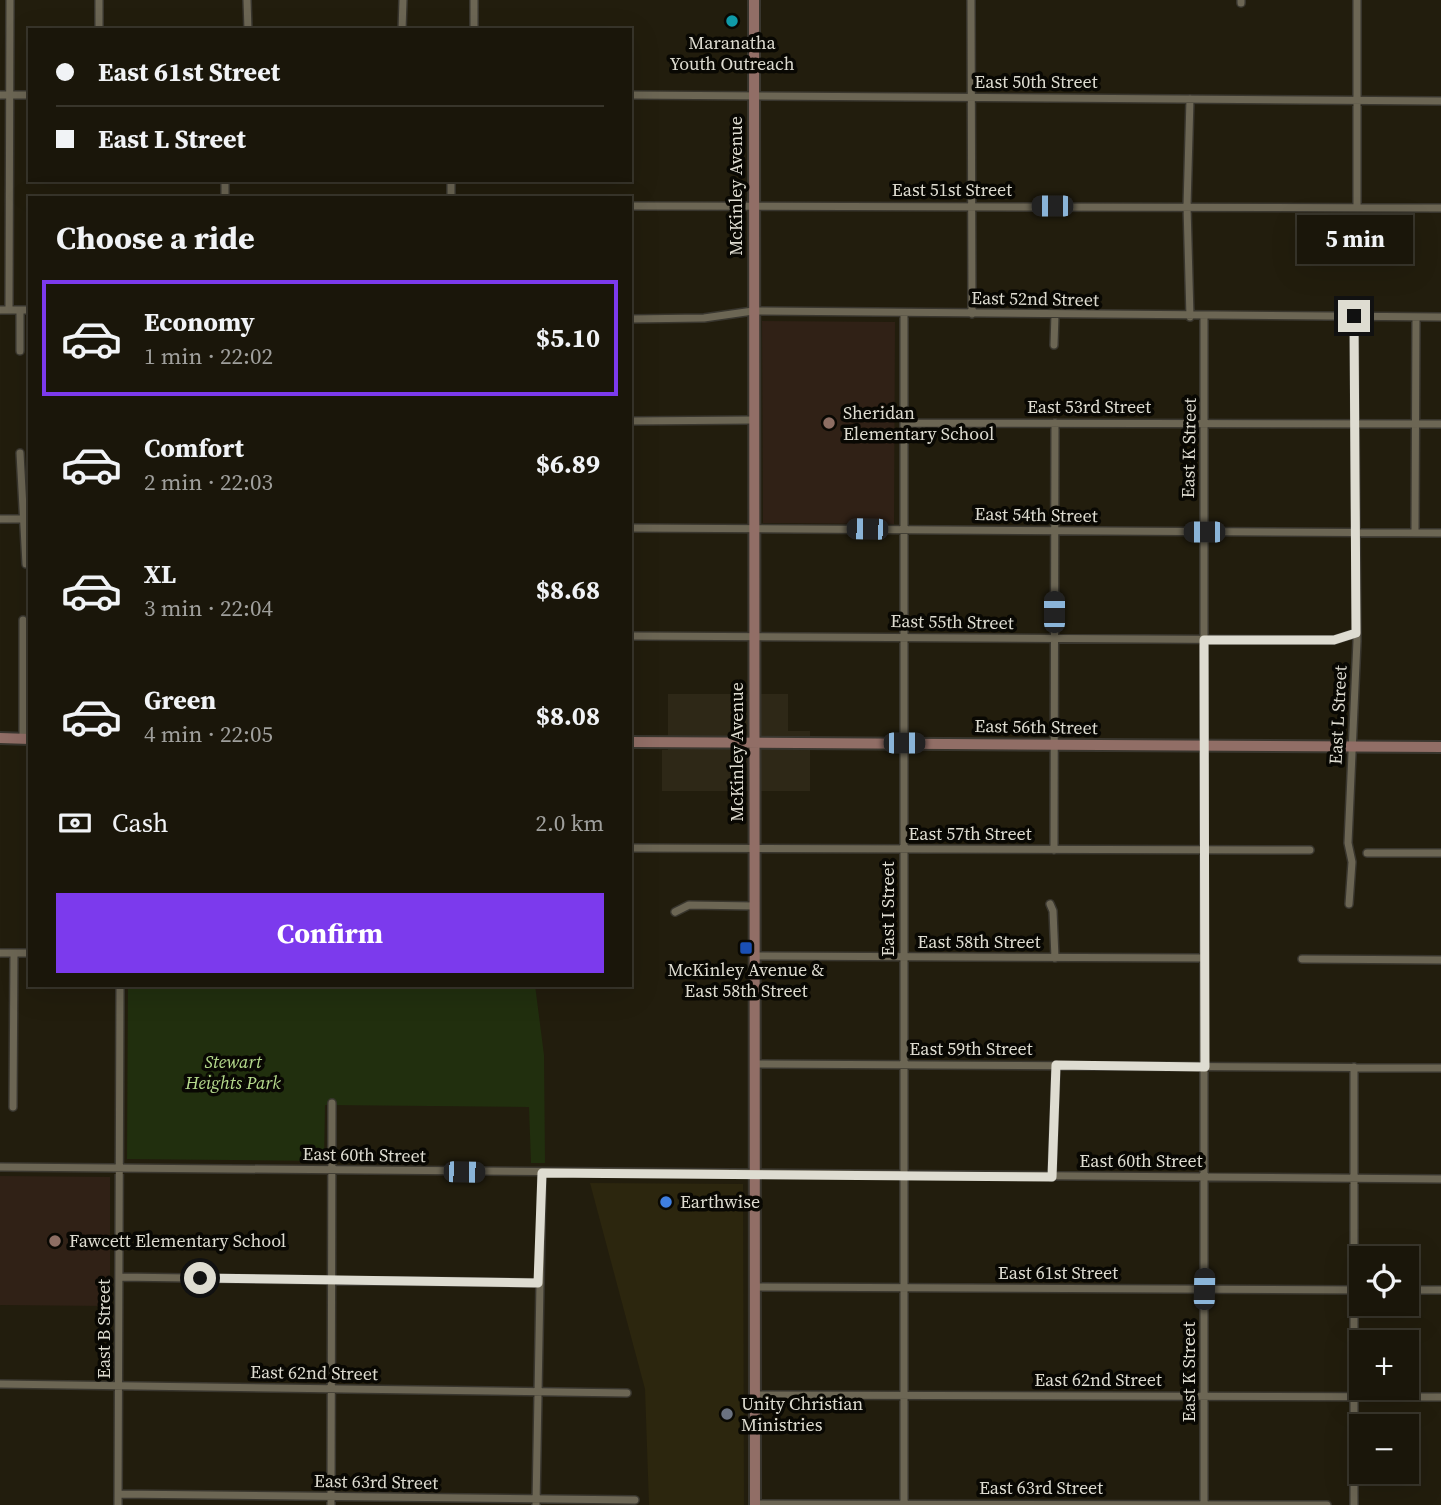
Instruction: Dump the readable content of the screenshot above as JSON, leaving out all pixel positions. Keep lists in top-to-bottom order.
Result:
{
  "streets": {
    "main road": ["McKinley Avenue", "East 56th Street"],
    "street": [
      "East 50th Street",
      "East 51st Street",
      "East 52nd Street",
      "East 53rd Street",
      "East K Street",
      "East 54th Street",
      "East 55th Street",
      "East L Street",
      "East 57th Street",
      "East I Street",
      "East 58th Street",
      "East 59th Street",
      "East 60th Street",
      "East 61st Street",
      "East B Street",
      "East 62nd Street",
      "East 63rd Street"
    ]
  },
  "crossings": [
    ["East 50th Street", "McKinley Avenue"],
    ["McKinley Avenue", "East 51st Street"],
    ["McKinley Avenue", "East 52nd Street"],
    ["McKinley Avenue", "East 54th Street"],
    ["McKinley Avenue", "East 55th Street"],
    ["McKinley Avenue", "East 56th Street"],
    ["McKinley Avenue", "East 57th Street"],
    ["McKinley Avenue", "East 58th Street"],
    ["McKinley Avenue", "East 59th Street"],
    ["McKinley Avenue", "East 60th Street"],
    ["McKinley Avenue", "East 61st Street"],
    ["McKinley Avenue", "East 62nd Street"],
    ["McKinley Avenue", "East 63rd Street"],
    ["East 52nd Street", "East K Street"],
    ["East 52nd Street", "East L Street"],
    ["East 52nd Street", "East I Street"],
    ["East 53rd Street", "East K Street"],
    ["East 53rd Street", "East L Street"],
    ["East 53rd Street", "East I Street"],
    ["East K Street", "East 54th Street"],
    ["East K Street", "East 55th Street"],
    ["East K Street", "East 56th Street"],
    ["East K Street", "East 57th Street"],
    ["East K Street", "East 58th Street"],
    ["East K Street", "East 59th Street"],
    ["East K Street", "East 60th Street"],
    ["East K Street", "East 61st Street"],
    ["East K Street", "East 62nd Street"],
    ["East K Street", "East 63rd Street"],
    ["East 54th Street", "East L Street"],
    ["East 54th Street", "East I Street"],
    ["East 55th Street", "East L Street"],
    ["East 55th Street", "East I Street"],
    ["East L Street", "East 56th Street"],
    ["East 56th Street", "East I Street"],
    ["East 57th Street", "East I Street"],
    ["East I Street", "East 58th Street"],
    ["East I Street", "East 59th Street"],
    ["East I Street", "East 60th Street"],
    ["East I Street", "East 61st Street"],
    ["East I Street", "East 62nd Street"],
    ["East I Street", "East 63rd Street"],
    ["East 60th Street", "East B Street"],
    ["East B Street", "East 62nd Street"],
    ["East B Street", "East 63rd Street"]
  ],
  "parks": ["Stewart Heights Park"],
  "places": {
    "other": [
      "Maranatha Youth Outreach",
      "Sheridan Elementary School",
      "Earthwise",
      "Fawcett Elementary School",
      "Unity Christian Ministries"
    ],
    "transit": ["McKinley Avenue & East 58th Street"]
  },
  "page": {
    "banner": ["East 61st Street", "East L Street"],
    "heading": "Choose a ride",
    "bubble": "5 min",
    "list": [
      {
        "name": "Economy",
        "note": "1 min · 22:02",
        "value": "$5.10"
      },
      {
        "name": "Comfort",
        "note": "2 min · 22:03",
        "value": "$6.89"
      },
      {
        "name": "XL",
        "note": "3 min · 22:04",
        "value": "$8.68"
      },
      {
        "name": "Green",
        "note": "4 min · 22:05",
        "value": "$8.08"
      }
    ],
    "pay": ["Cash", "2.0 km"],
    "buttons": "Confirm",
    "map_buttons": ["+", "−"]
  }
}
